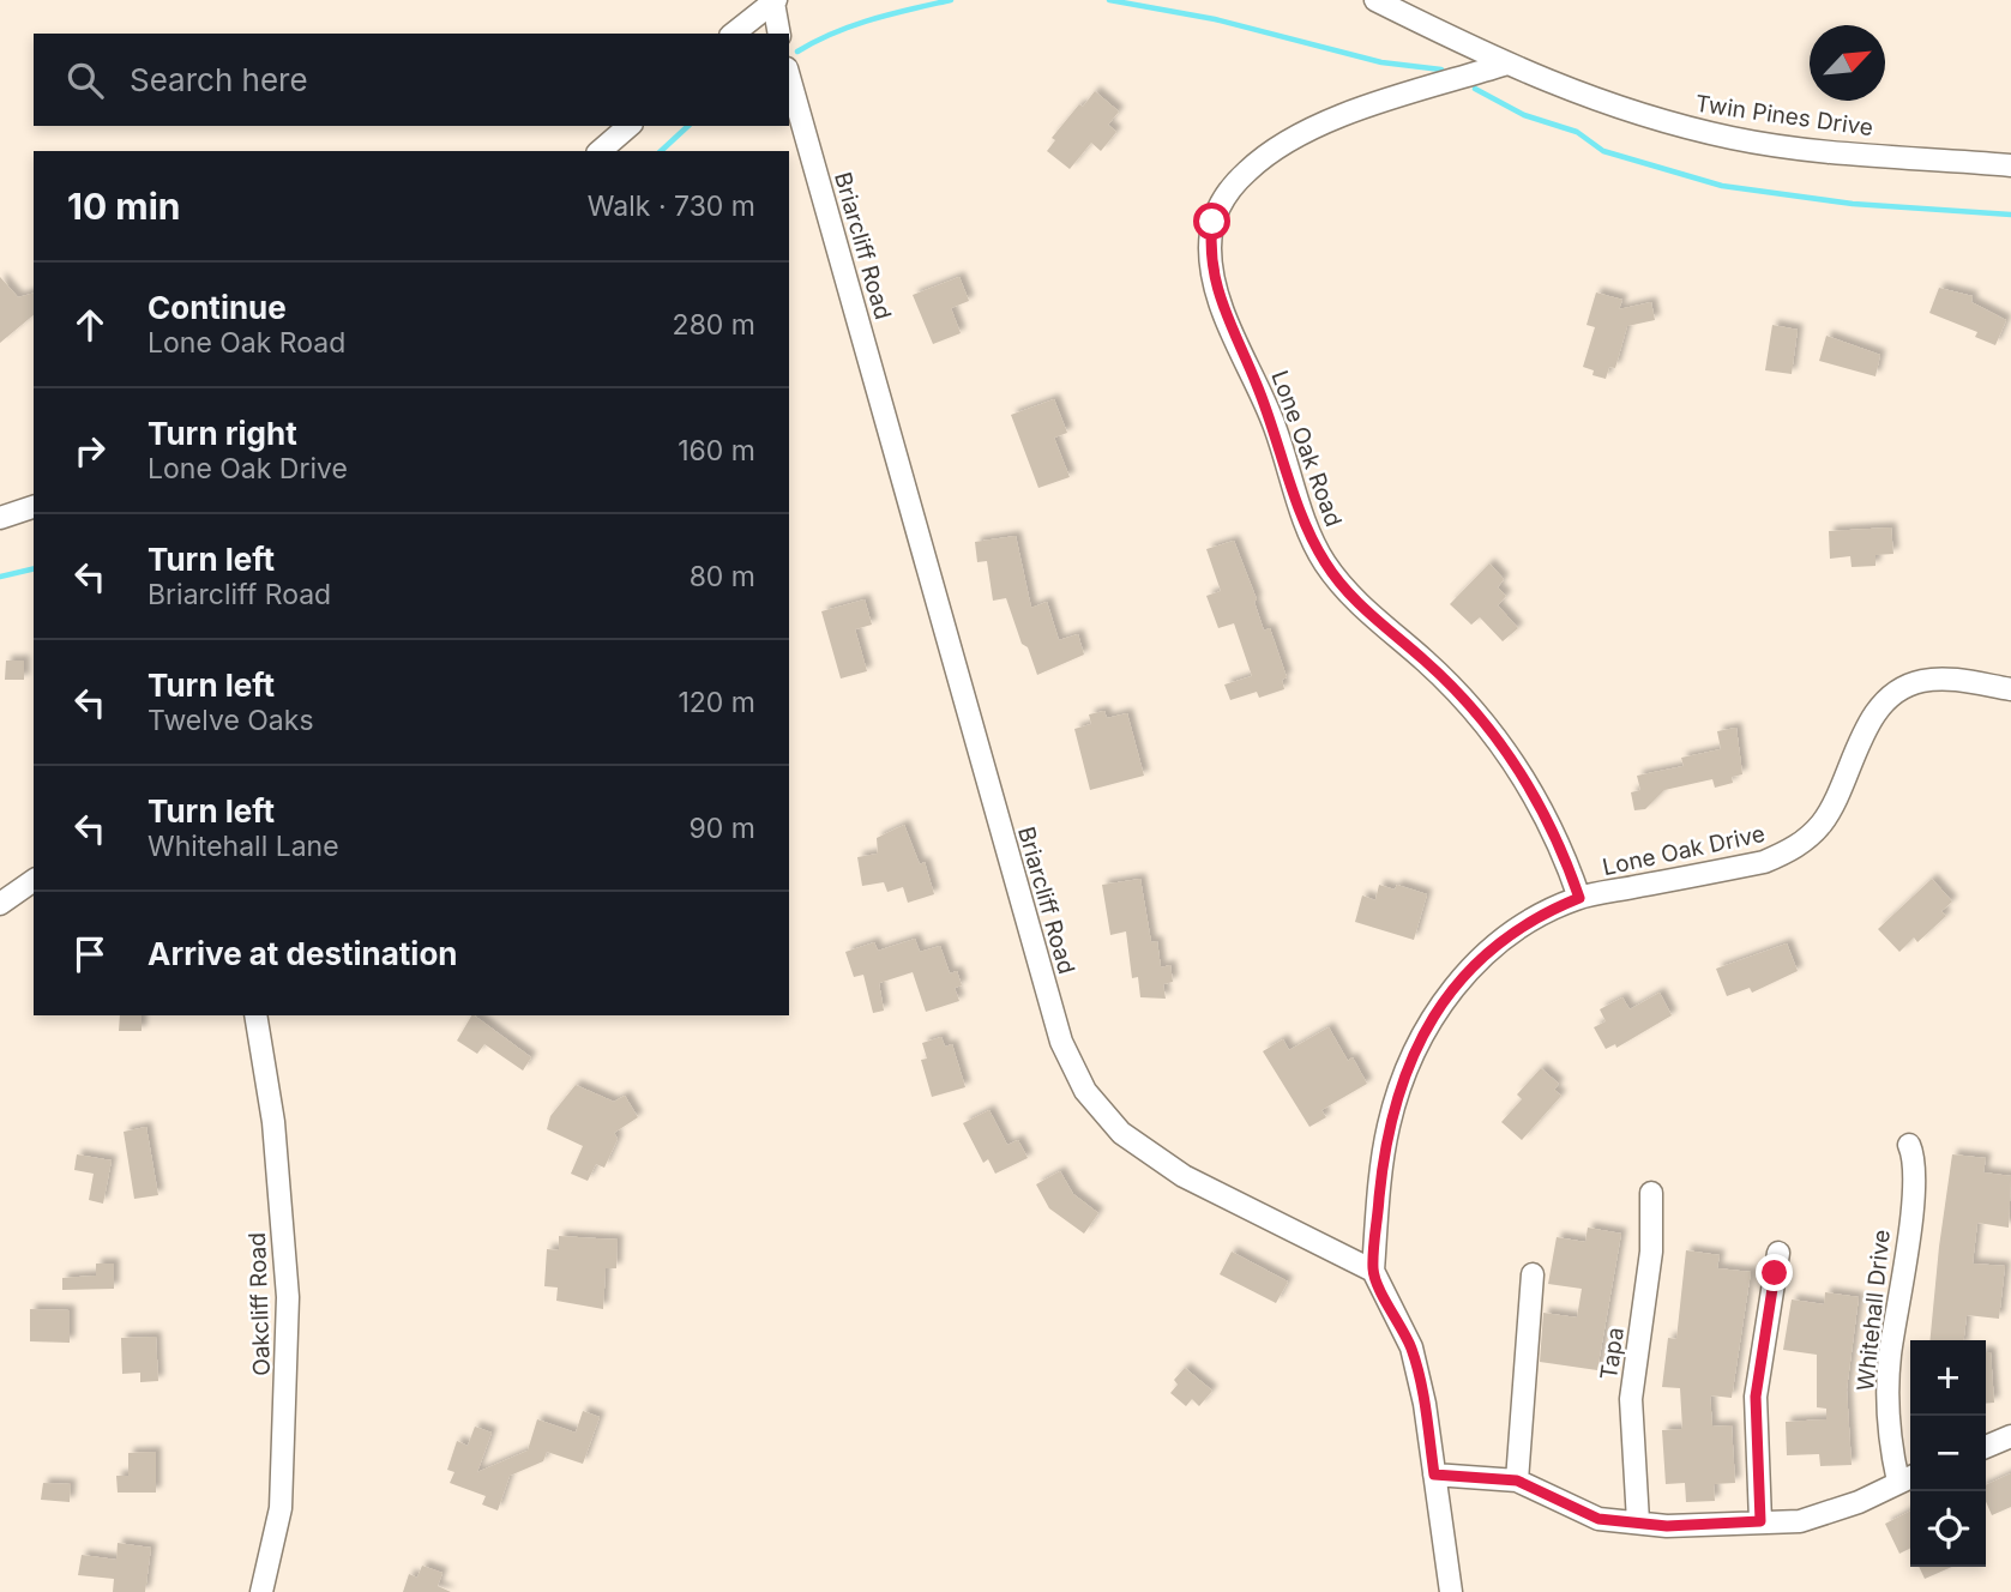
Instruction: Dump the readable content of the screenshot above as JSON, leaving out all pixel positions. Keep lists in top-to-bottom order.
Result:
{
  "streets": {
    "street": [
      "Twin Pines Drive",
      "Briarcliff Road",
      "Lone Oak Road",
      "Lone Oak Drive",
      "Oakcliff Road",
      "Whitehall Drive",
      "Tapa"
    ]
  },
  "crossings": [
    ["Twin Pines Drive", "Lone Oak Road"],
    ["Briarcliff Road", "Lone Oak Drive"],
    ["Lone Oak Road", "Lone Oak Drive"]
  ],
  "north": "top right",
  "page": {
    "search": "Search here",
    "heading": ["10 min", "Walk · 730 m"],
    "list": [
      ["Continue", "Lone Oak Road", "280 m"],
      ["Turn right", "Lone Oak Drive", "160 m"],
      ["Turn left", "Briarcliff Road", "80 m"],
      ["Turn left", "Twelve Oaks", "120 m"],
      ["Turn left", "Whitehall Lane", "90 m"],
      "Arrive at destination"
    ],
    "map_buttons": ["+", "−"]
  }
}
